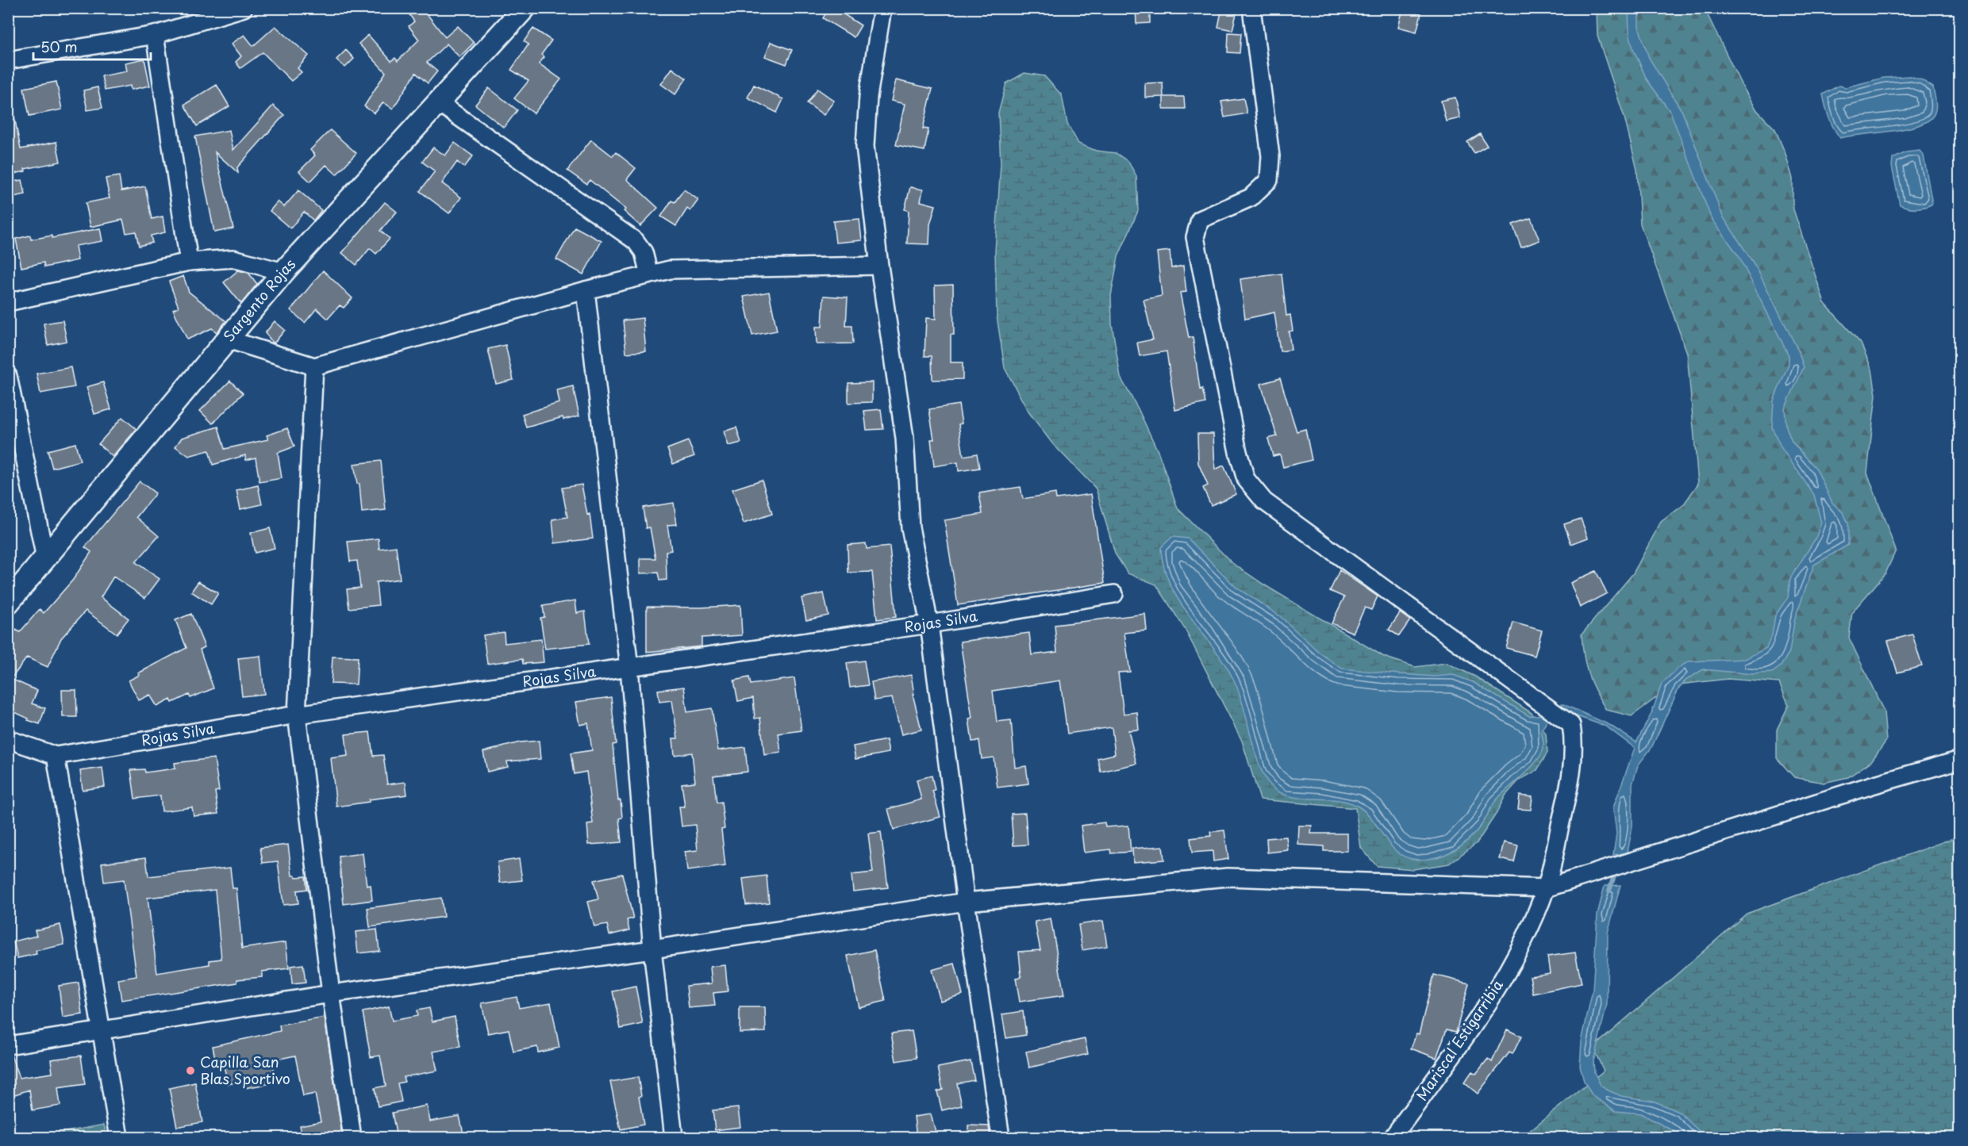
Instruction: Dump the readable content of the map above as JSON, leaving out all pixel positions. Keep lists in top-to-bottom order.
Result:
{
  "streets": {
    "street": ["Sargento Rojas", "Rojas Silva", "Mariscal Estigarribia"]
  },
  "places": ["Capilla San Blas Sportivo"],
  "scale_bar": "50 m"
}
